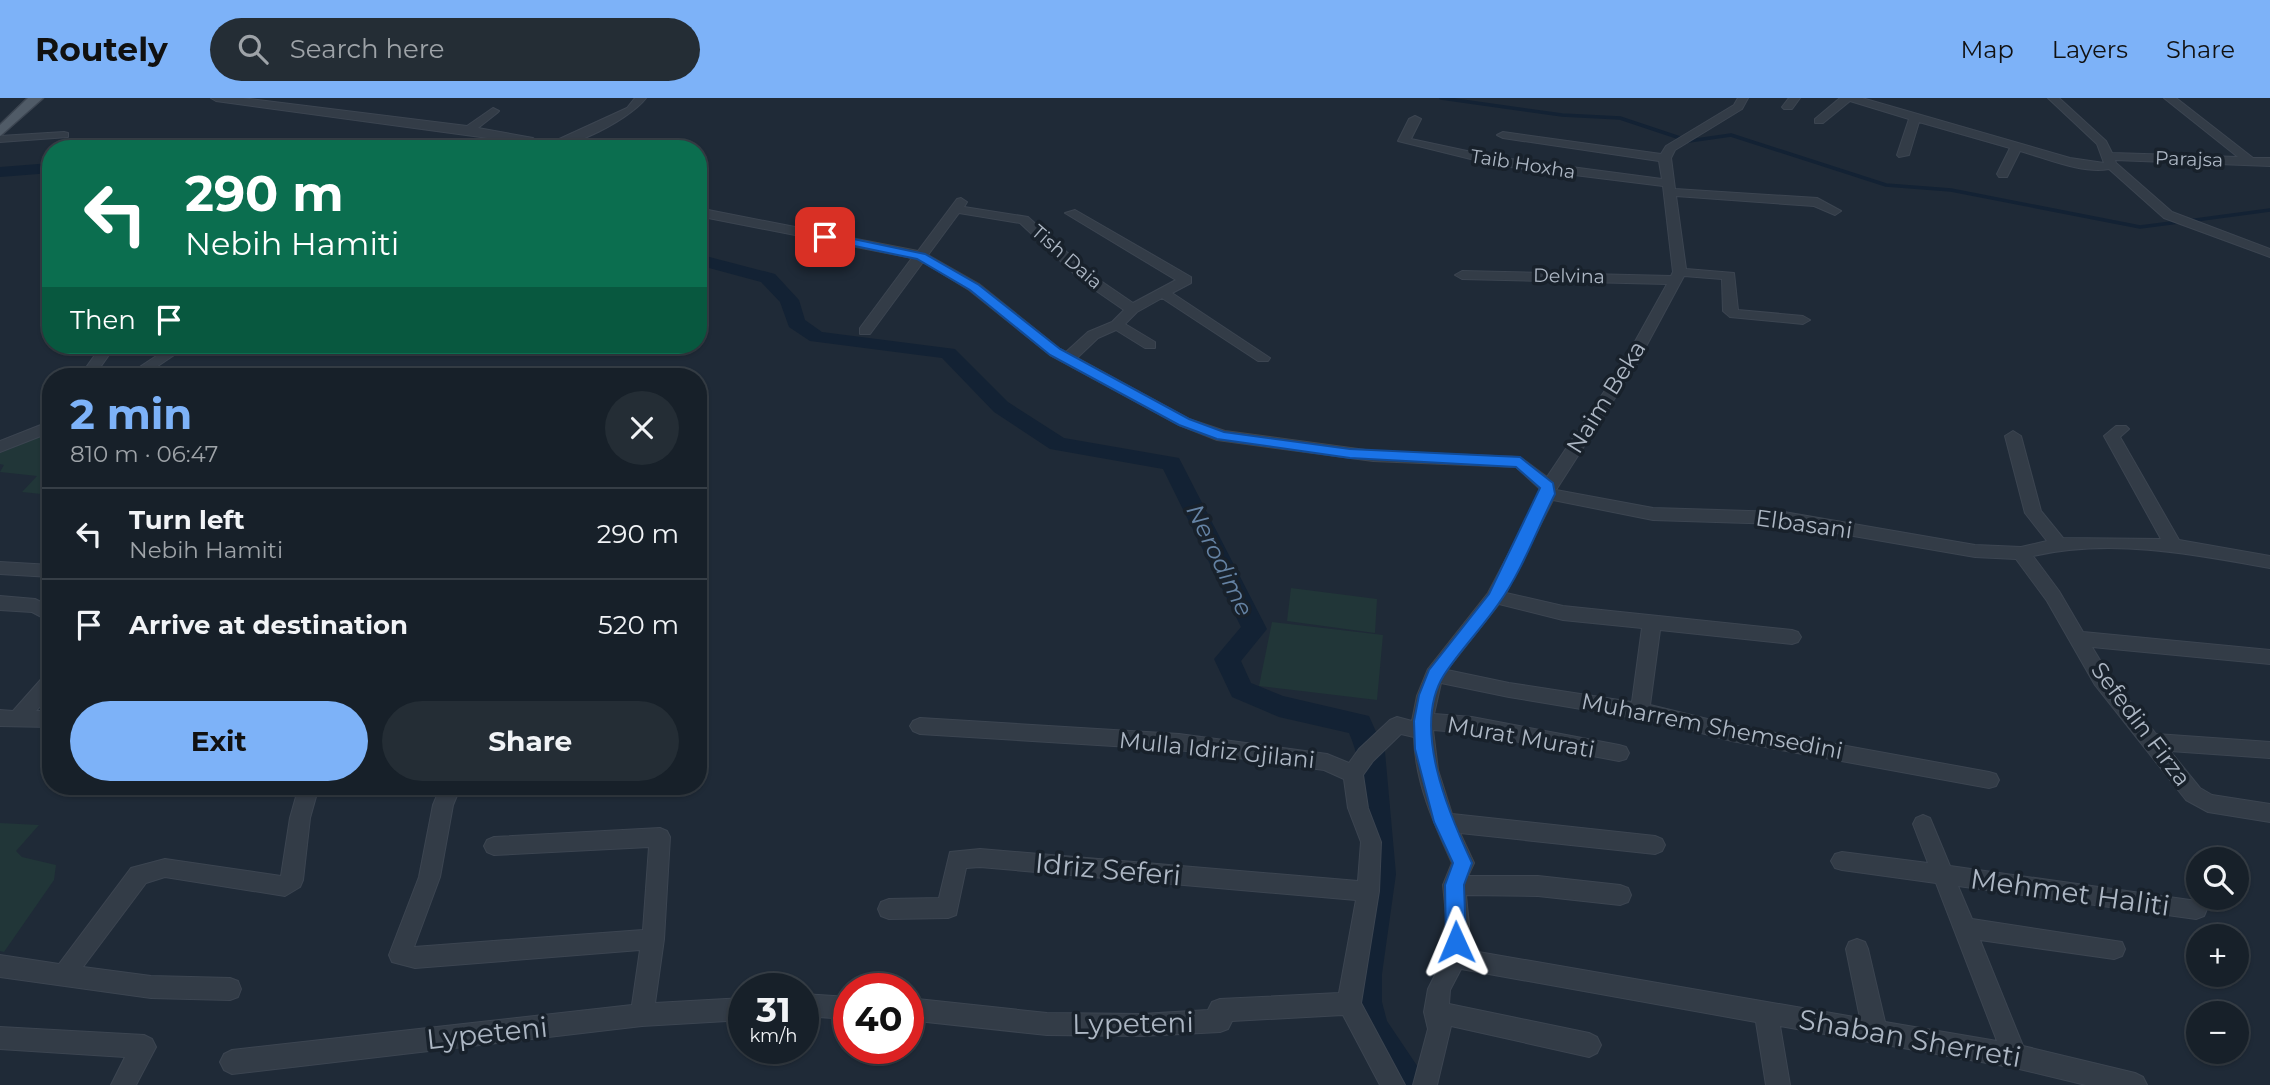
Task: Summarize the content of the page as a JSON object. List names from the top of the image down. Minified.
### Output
{"streets":{"street":["Parajsa","Taib Hoxha","Tish Daia","Delvina","Naim Beka","Elbasani","Sefedin Firza","Muharrem Shemsedini","Murat Murati","Mulla Idriz Gjilani","Idriz Seferi","Mehmet Haliti","Lypeteni","Shaban Sherreti"]},"crossings":[["Delvina","Naim Beka"],["Naim Beka","Elbasani"],["Naim Beka","Muharrem Shemsedini"],["Naim Beka","Murat Murati"],["Naim Beka","Shaban Sherreti"],["Elbasani","Sefedin Firza"],["Murat Murati","Mulla Idriz Gjilani"]],"water":["Nerodime"],"page":{"header":"Routely","search":"Search here","nav":["Map","Layers","Share"],"turn":["290 m","Nebih Hamiti"],"then":"Then","heading":["2 min","810 m · 06:47"],"list":[{"name":"Turn left","note":"Nebih Hamiti","value":"290 m"},{"name":"Arrive at destination","value":"520 m"}],"buttons":["Exit","Share"],"map_buttons":["+","−"],"speed":"31 km/h","limit":"40"}}
